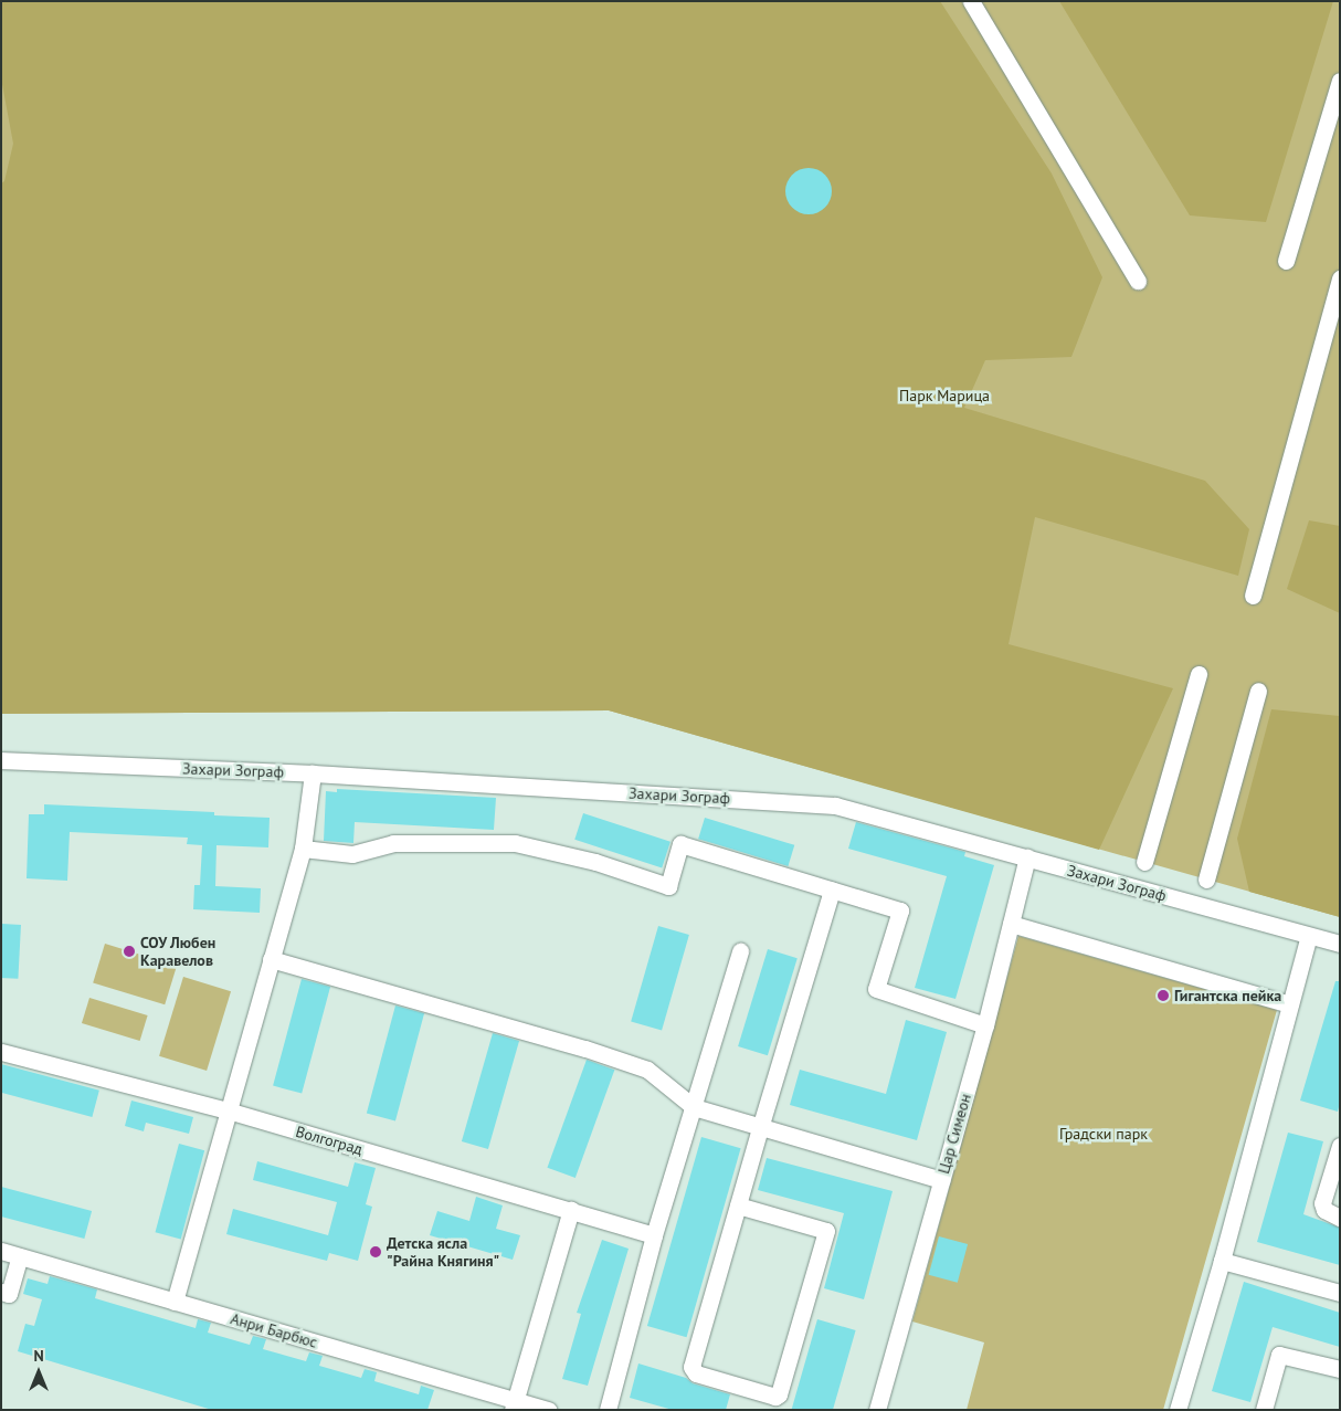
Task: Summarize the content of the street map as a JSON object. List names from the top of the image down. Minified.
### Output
{"streets":{"street":["Захари Зограф","Цар Симеон","Волгоград","Анри Барбюс"]},"crossings":[["Захари Зограф","Цар Симеон"]],"parks":["Парк Марица","Градски парк"],"places":["СОУ Любен Каравелов","Гигантска пейка","Детска ясла \"Райна Княгиня\""],"north":"top"}
